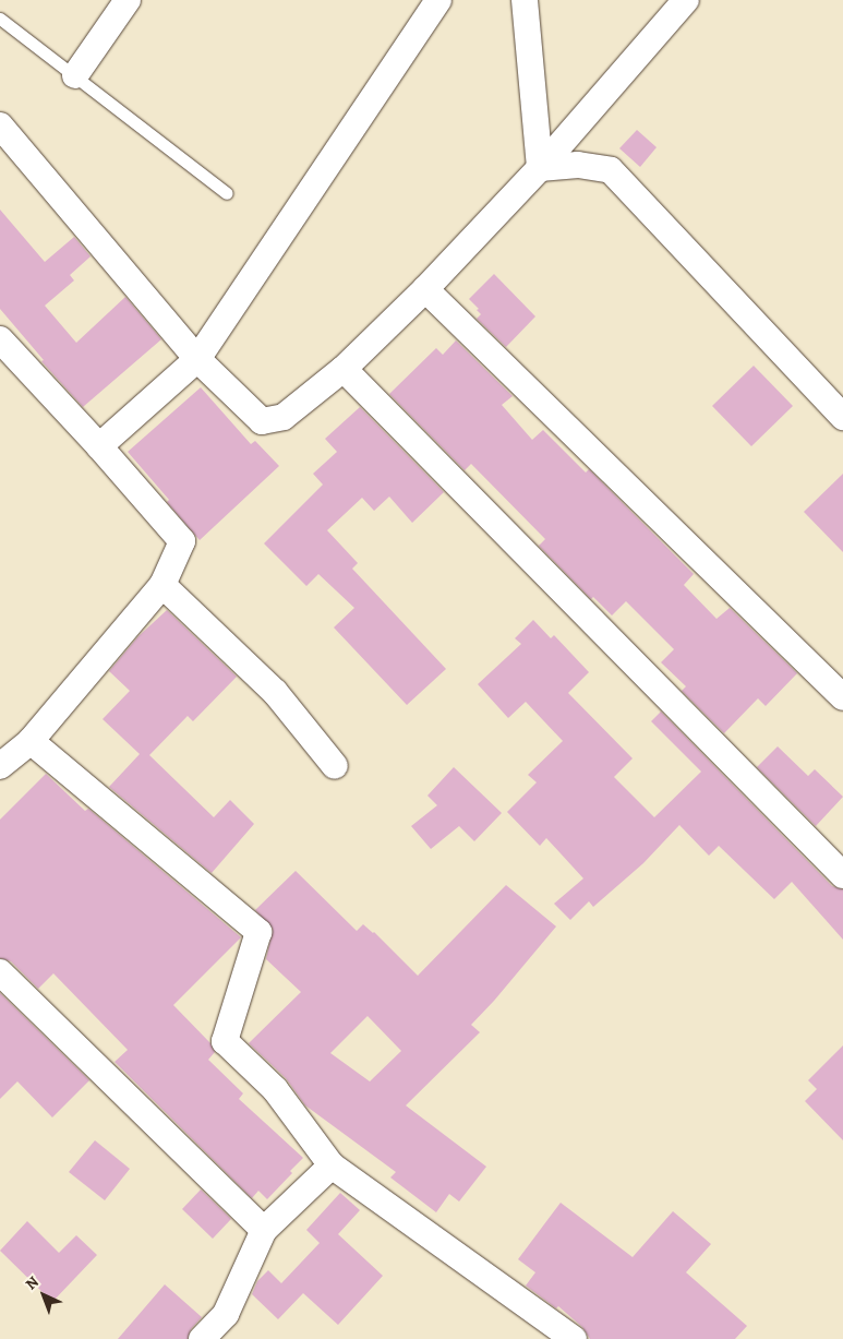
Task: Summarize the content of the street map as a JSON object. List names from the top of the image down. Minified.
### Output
{"north":"top left"}
